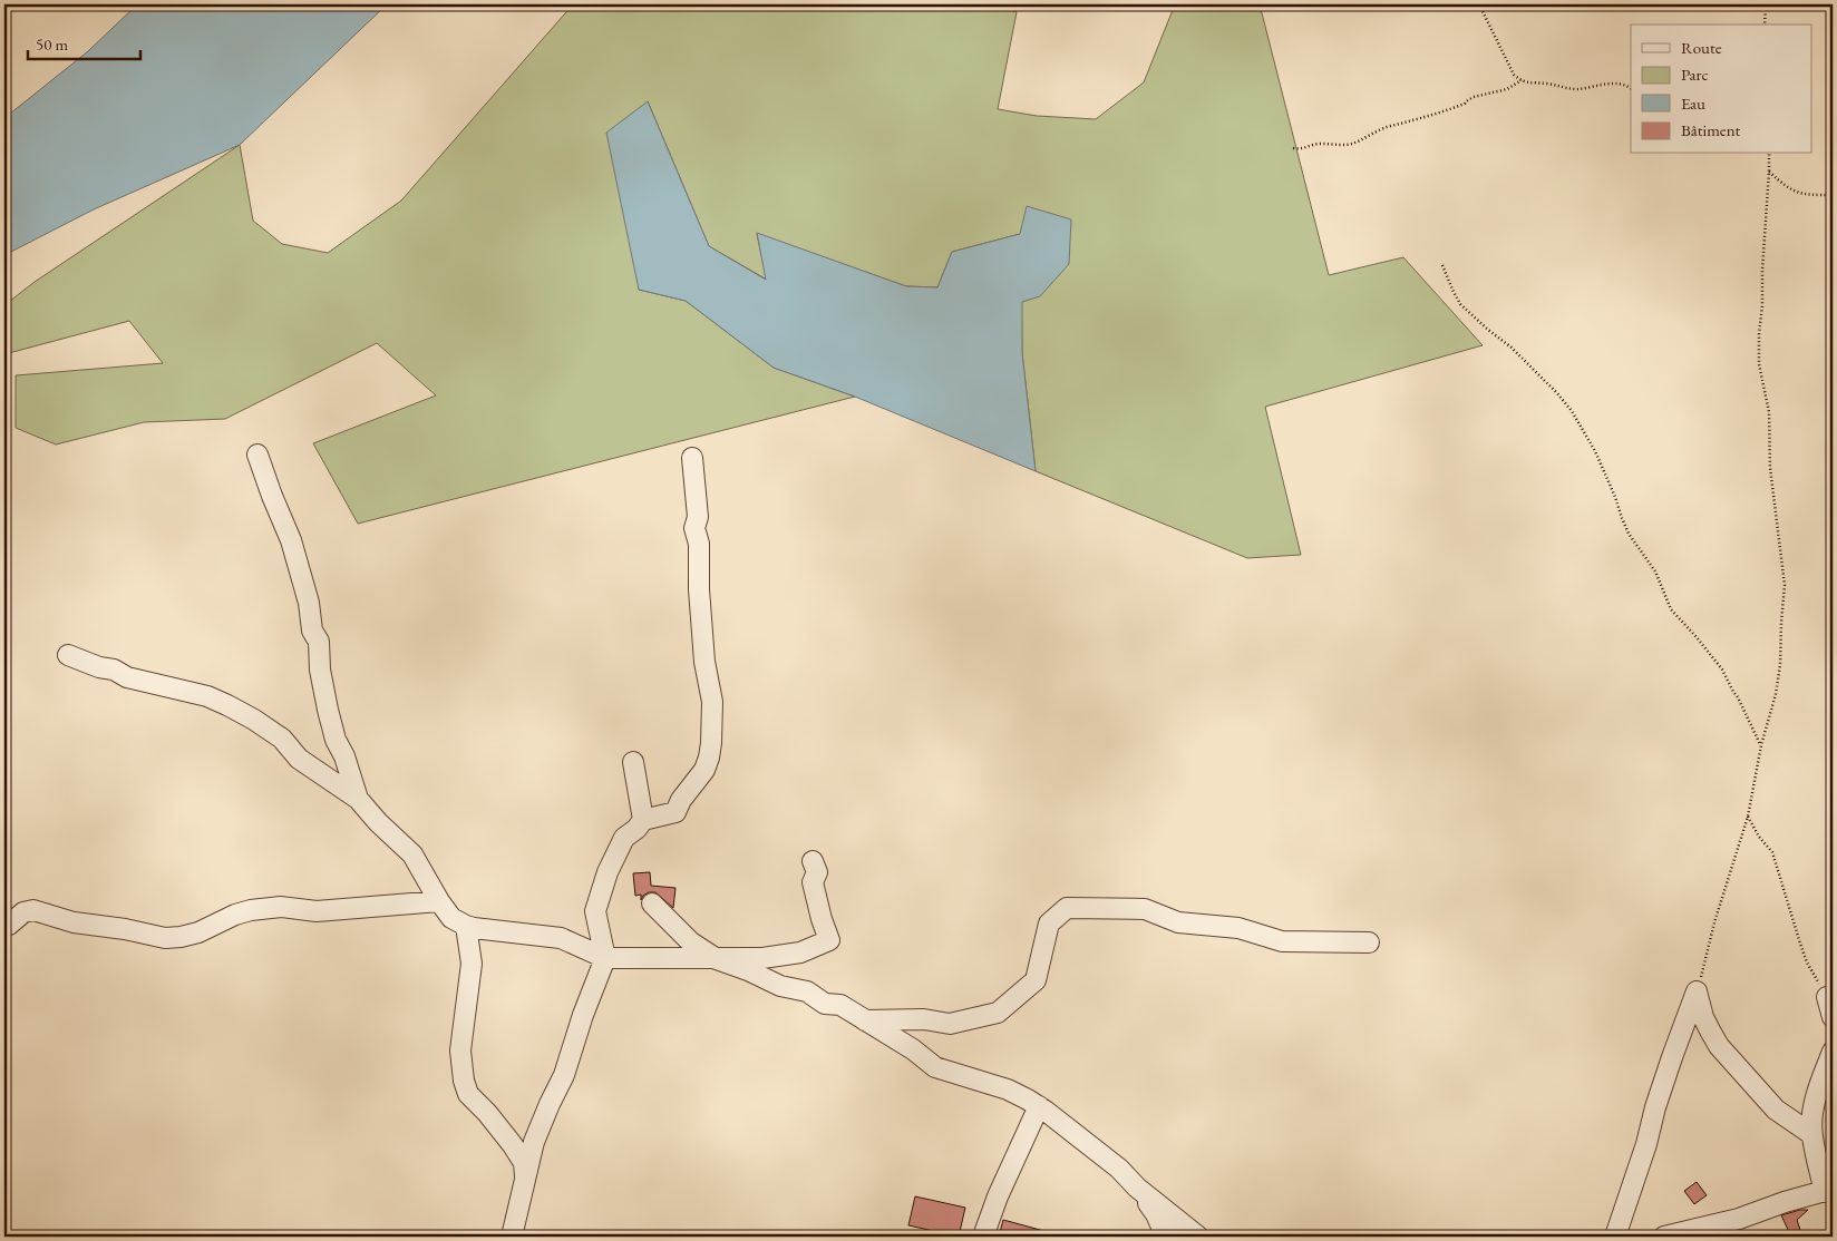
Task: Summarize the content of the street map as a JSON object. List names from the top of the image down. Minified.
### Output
{"legend":["Route","Parc","Eau","Bâtiment"],"scale_bar":"50 m"}
